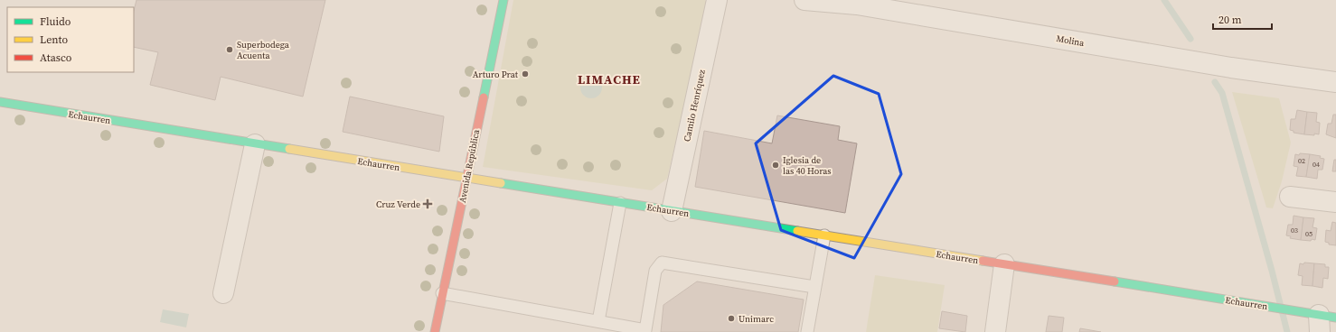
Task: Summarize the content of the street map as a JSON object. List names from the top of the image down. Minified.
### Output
{"streets":{"street":["Molina","Camilo Henríquez","Echaurren","Avenida República"]},"crossings":[["Camilo Henríquez","Echaurren"],["Echaurren","Avenida República"]],"districts":["LIMACHE"],"places":{"other":["Superbodega Acuenta","Arturo Prat","Iglesia de las 40 Horas","Unimarc"],"health":["Cruz Verde"]},"house_numbers":["02","04","03","05"],"legend":["Fluido","Lento","Atasco"],"scale_bar":"20 m"}
